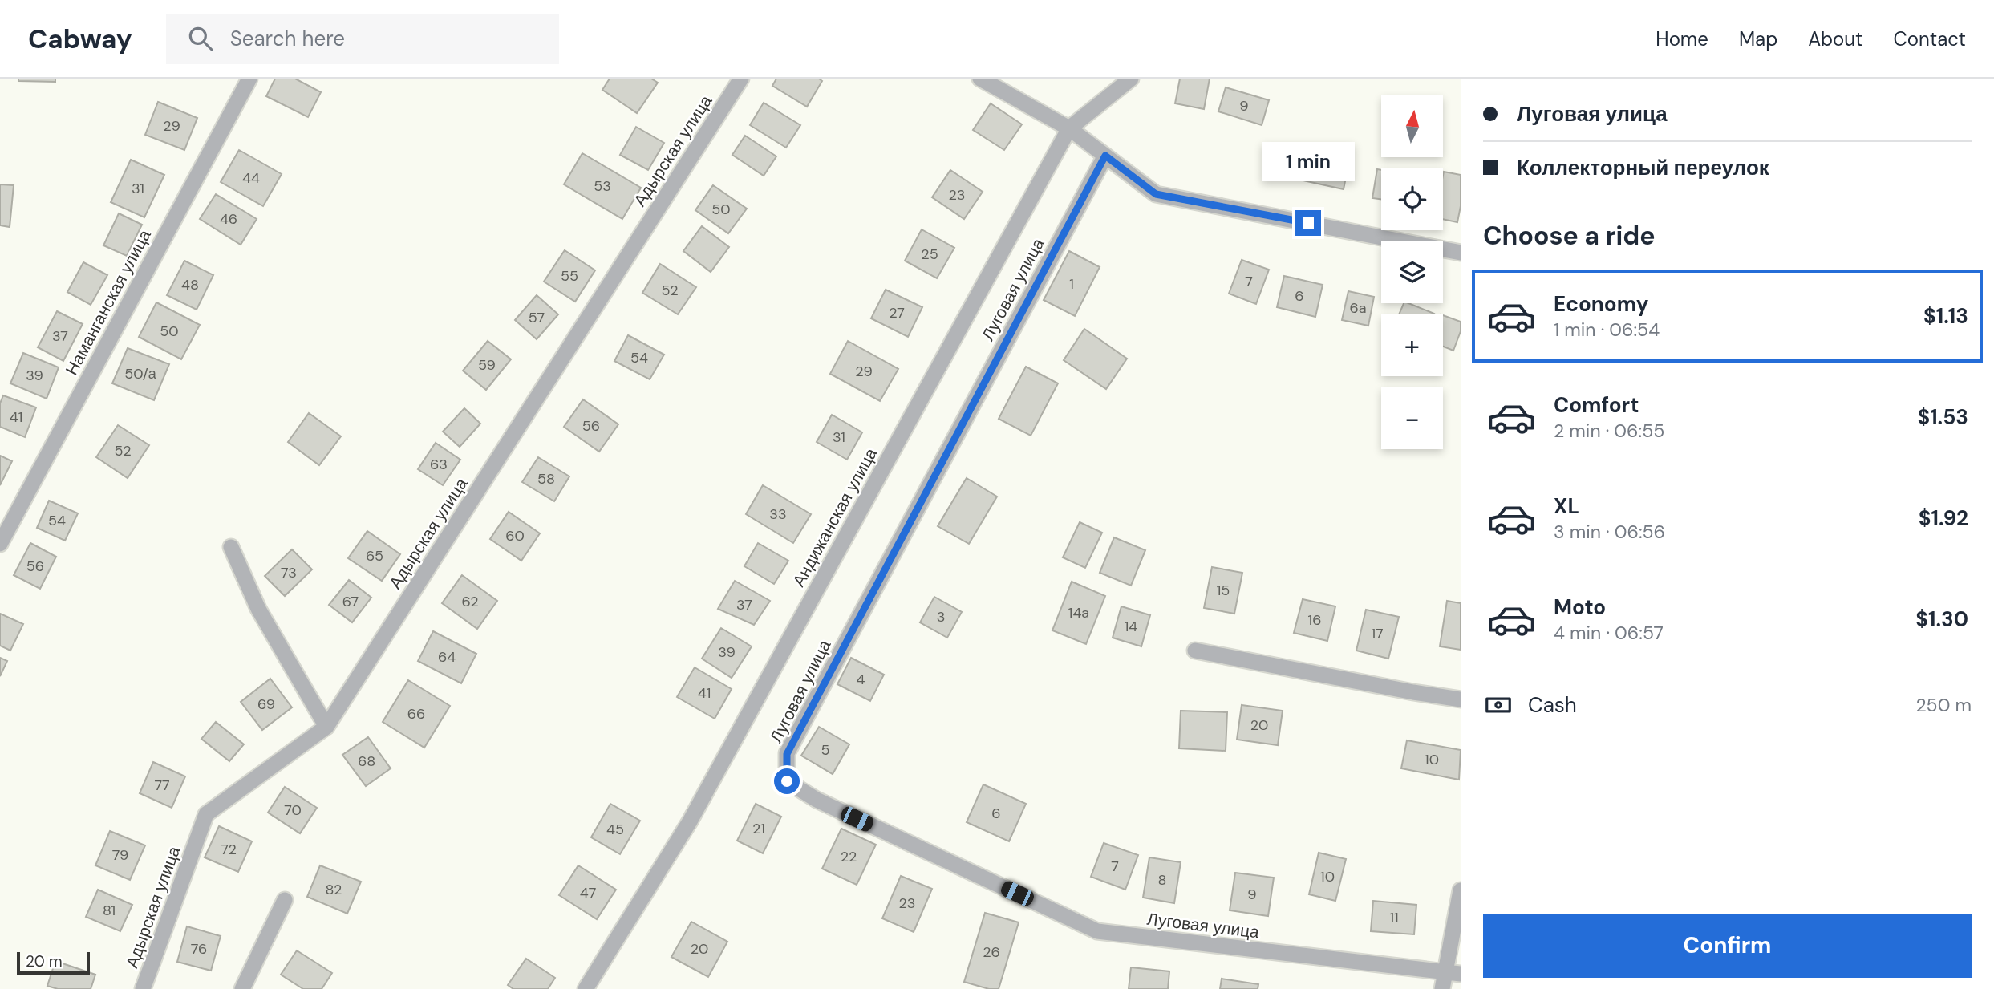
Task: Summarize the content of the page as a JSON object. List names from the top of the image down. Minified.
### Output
{"streets":{"street":["Адырская улица","Луговая улица","Наманганская улица","Андижанская улица"]},"house_numbers":["9","29","44","53","31","23","50","46","25","55","7","1","48","52","6","6a","27","57","50","37","54","59","29","50/а","39","41","56","31","52","63","58","33","54","60","65","56","73","15","67","62","37","14a","3","16","14","17","39","64","4","41","69","66","20","5","10","68","77","70","6","21","45","72","79","22","7","10","8","82","47","9","23","81","11","76","20","26"],"scale_bar":"20 m","north":"top","page":{"header":"Cabway","search":"Search here","nav":["Home","Map","About","Contact"],"banner":["Луговая улица","Коллекторный переулок"],"map_buttons":["+","−"],"bubble":"1 min","heading":"Choose a ride","list":[{"name":"Economy","note":"1 min · 06:54","value":"$1.13"},{"name":"Comfort","note":"2 min · 06:55","value":"$1.53"},{"name":"XL","note":"3 min · 06:56","value":"$1.92"},{"name":"Moto","note":"4 min · 06:57","value":"$1.30"}],"pay":["Cash","250 m"],"buttons":"Confirm","scale":"20 m"}}
